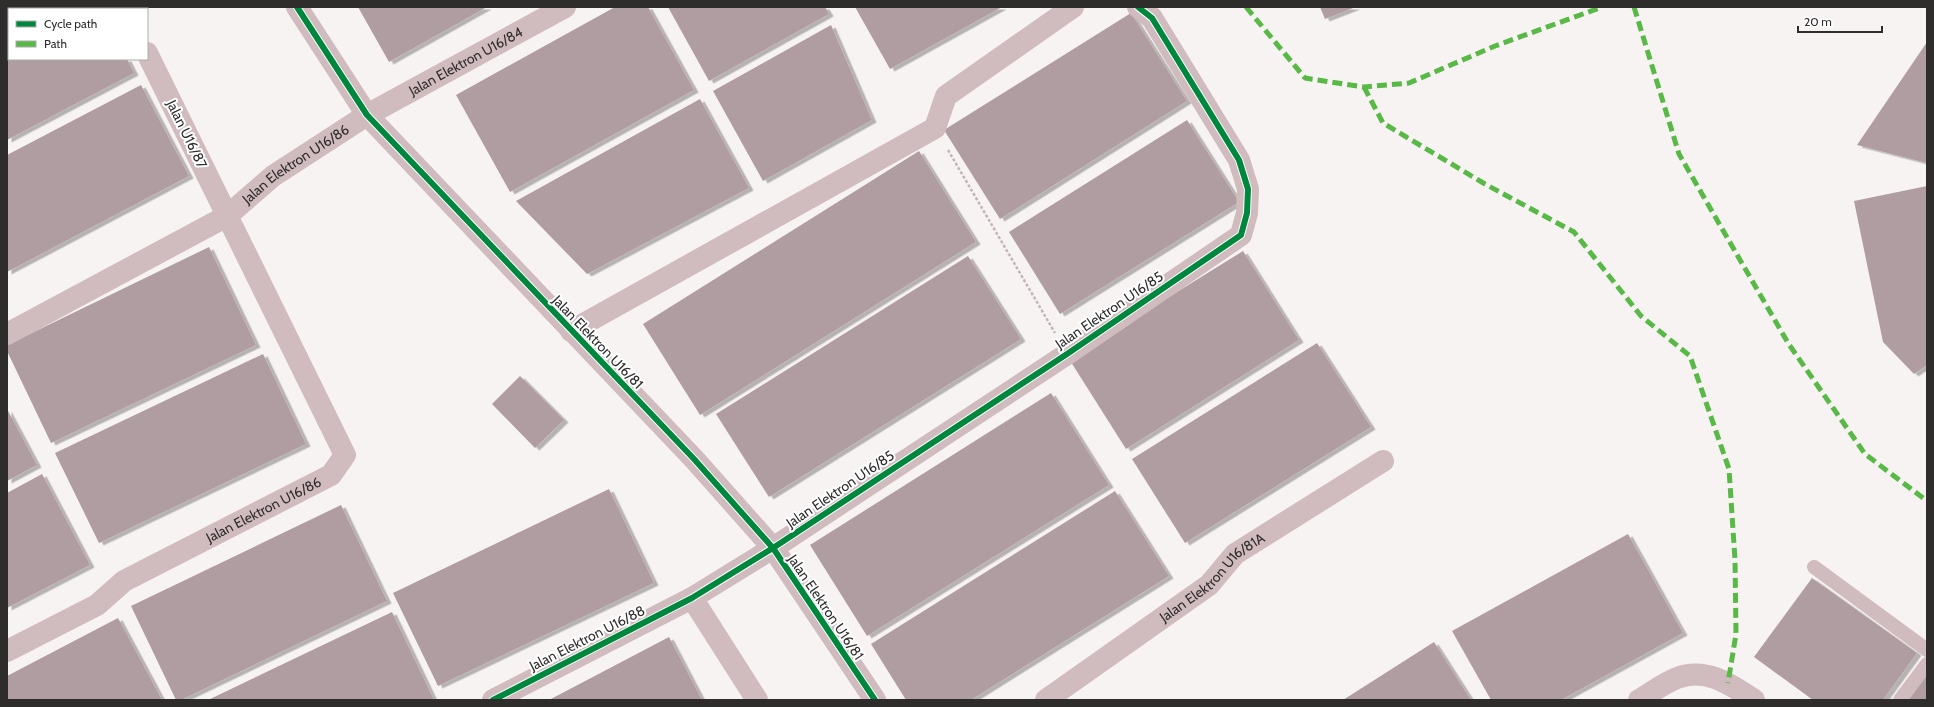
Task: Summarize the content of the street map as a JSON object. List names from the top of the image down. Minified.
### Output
{"streets":{"street":["Jalan Elektron U16/84","Jalan U16/87","Jalan Elektron U16/86","Jalan Elektron U16/85","Jalan Elektron U16/81","Jalan Elektron U16/81A","Jalan Elektron U16/88"]},"crossings":[["Jalan Elektron U16/84","Jalan Elektron U16/86"],["Jalan Elektron U16/84","Jalan Elektron U16/81"],["Jalan U16/87","Jalan Elektron U16/86"],["Jalan Elektron U16/86","Jalan Elektron U16/81"],["Jalan Elektron U16/85","Jalan Elektron U16/81"],["Jalan Elektron U16/85","Jalan Elektron U16/88"]],"legend":["Cycle path","Path"],"scale_bar":"20 m"}
